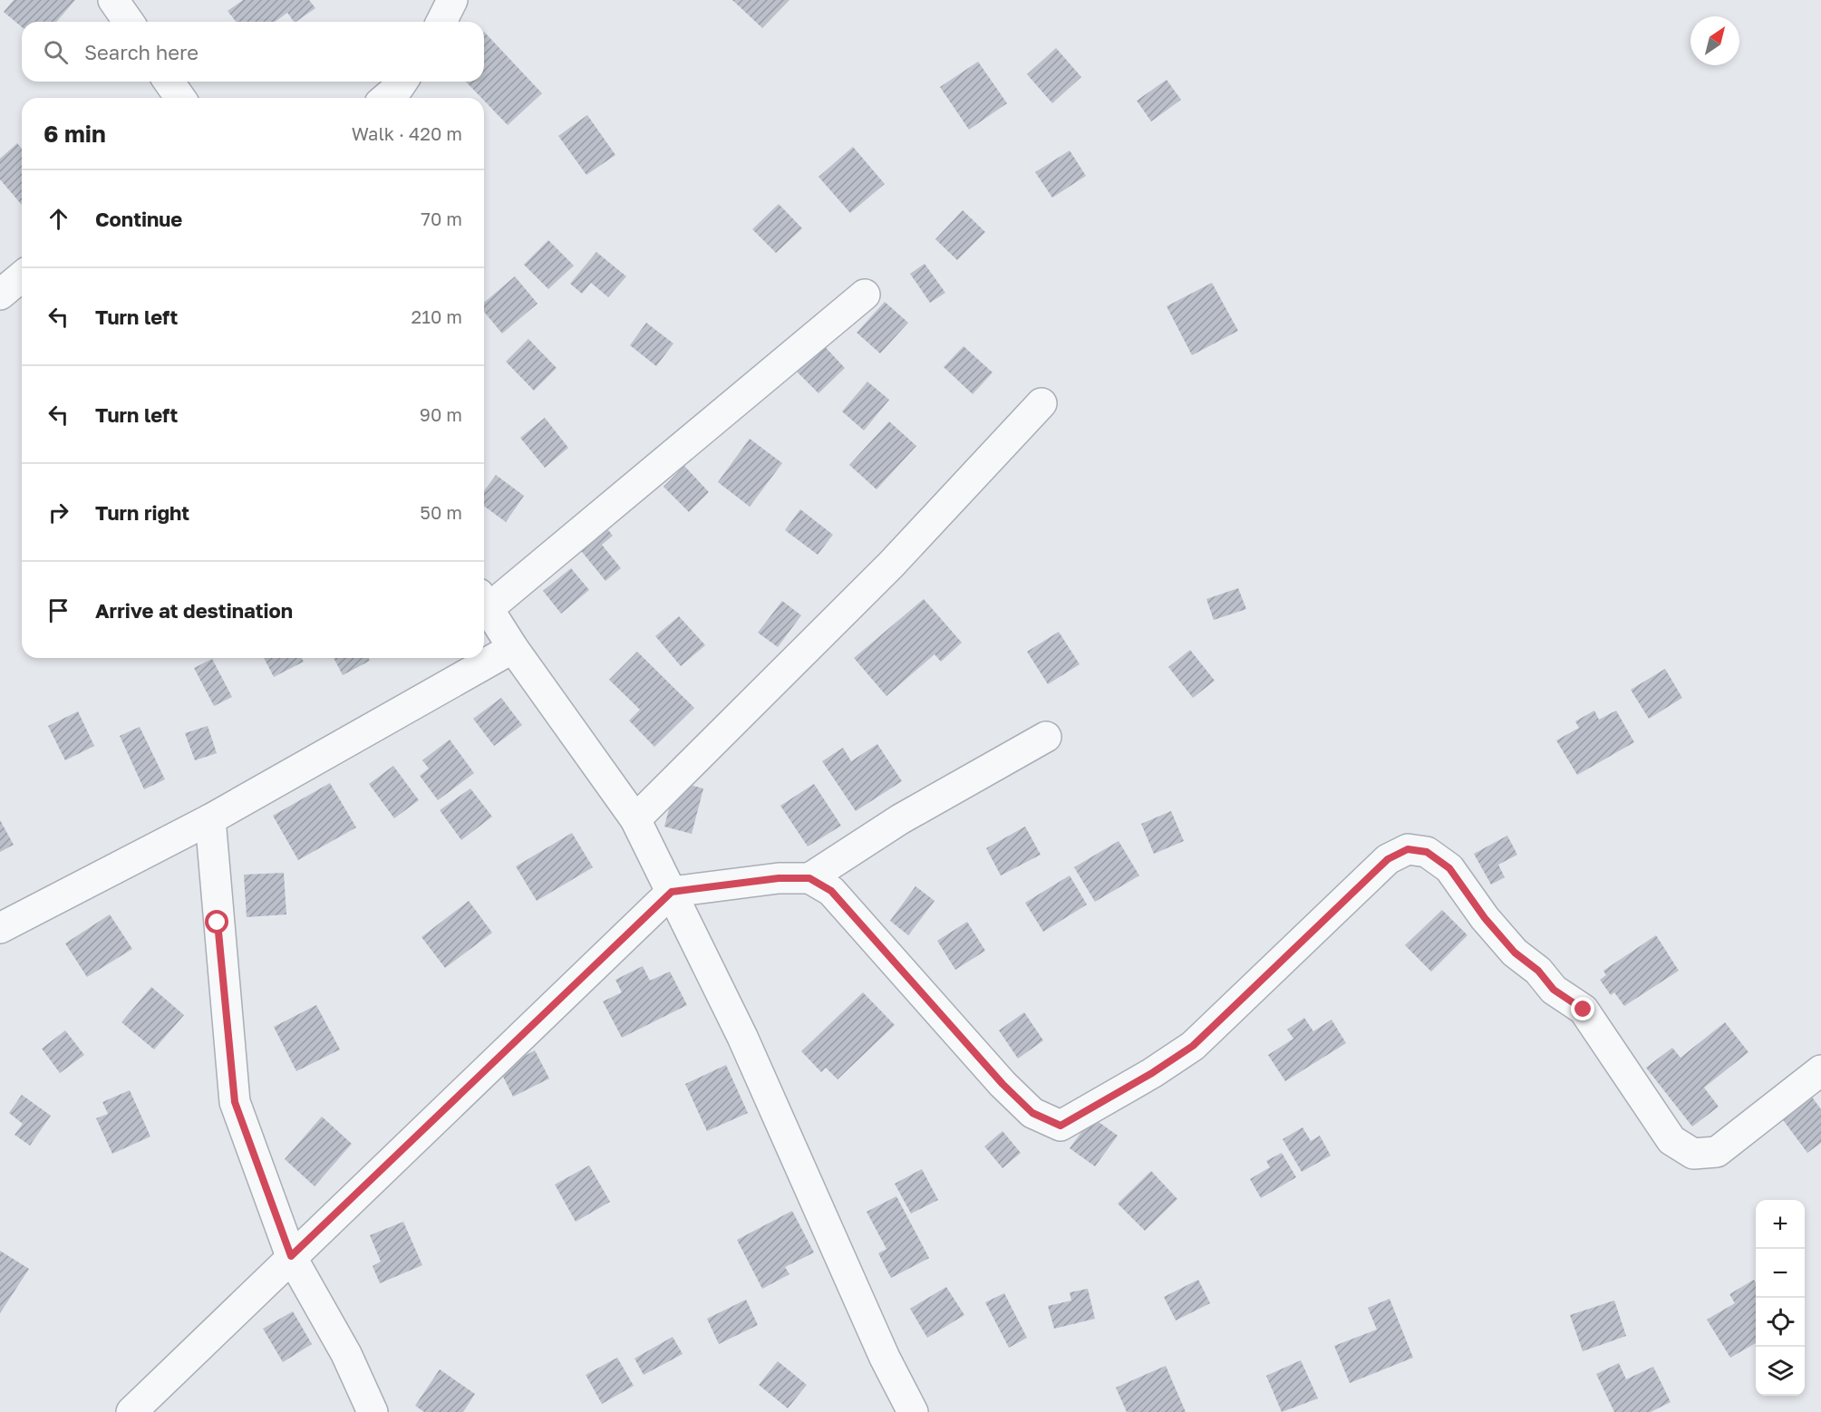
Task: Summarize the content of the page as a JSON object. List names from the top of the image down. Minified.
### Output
{"north":"top right","page":{"search":"Search here","heading":["6 min","Walk · 420 m"],"list":[["Continue","70 m"],["Turn left","210 m"],["Turn left","90 m"],["Turn right","50 m"],"Arrive at destination"],"map_buttons":["+","−"]}}
